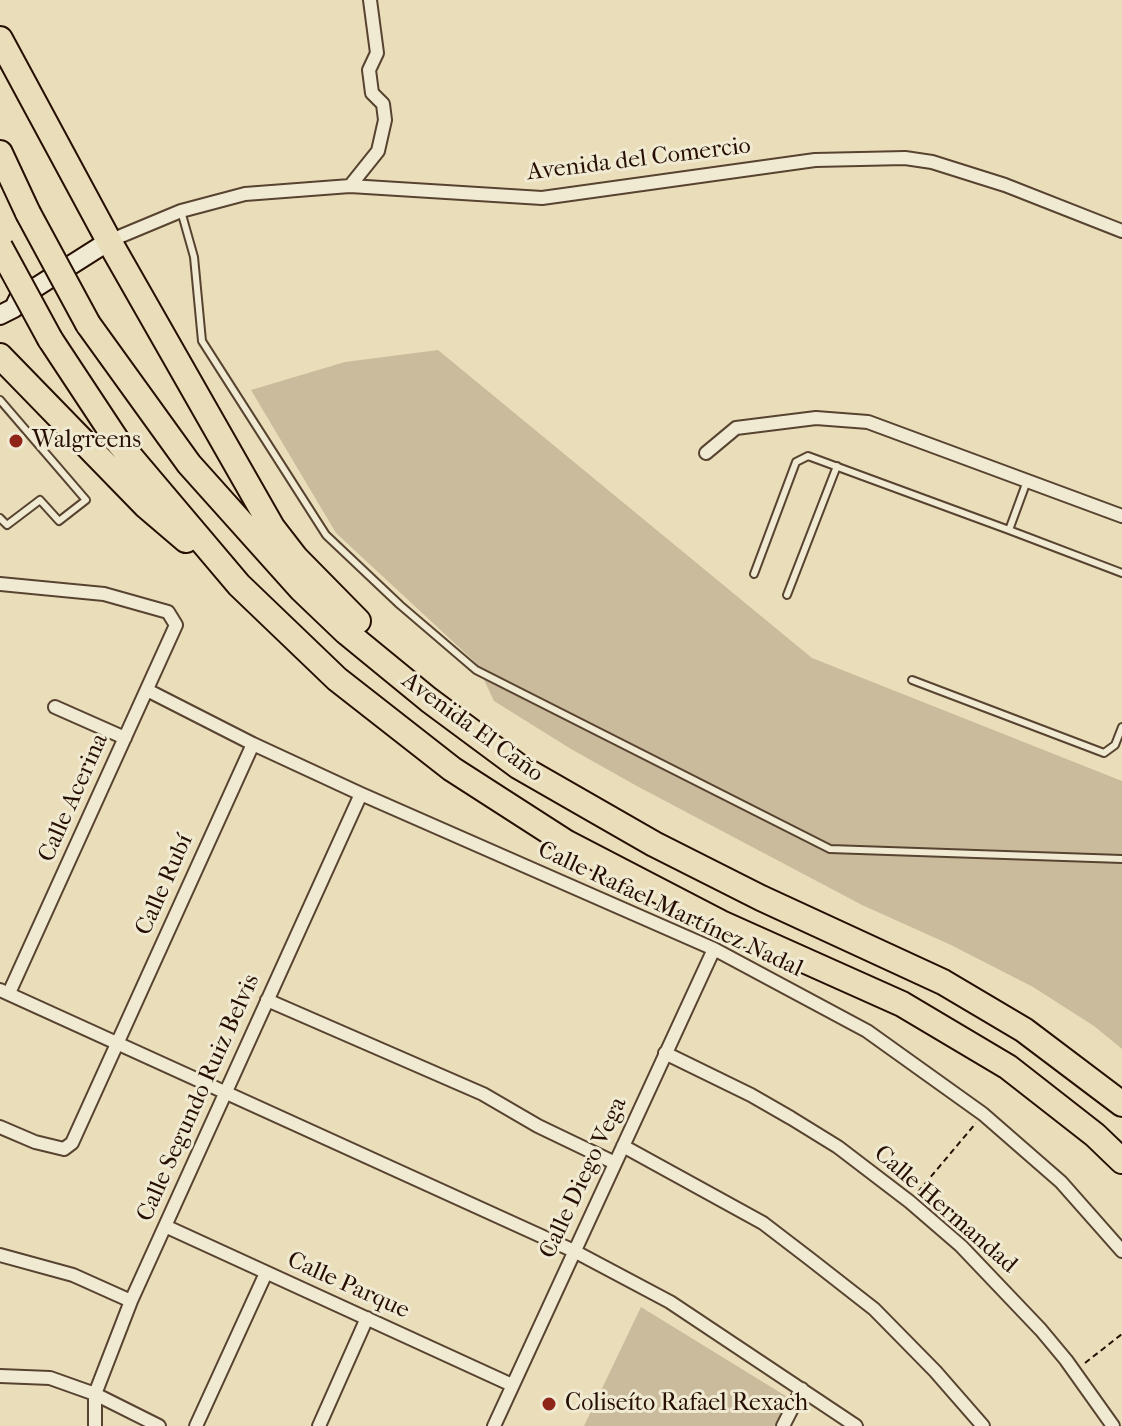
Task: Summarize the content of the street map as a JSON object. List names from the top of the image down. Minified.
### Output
{"streets":{"highway":["Avenida El Caño"],"street":["Avenida del Comercio","Calle Acerina","Calle Rubí","Calle Rafael Martínez Nadal","Calle Segundo Ruiz Belvis","Calle Diego Vega","Calle Hermandad","Calle Parque"]},"crossings":[["Calle Acerina","Calle Rafael Martínez Nadal"],["Calle Rubí","Calle Rafael Martínez Nadal"],["Calle Rafael Martínez Nadal","Calle Segundo Ruiz Belvis"],["Calle Rafael Martínez Nadal","Calle Diego Vega"],["Calle Segundo Ruiz Belvis","Calle Parque"],["Calle Diego Vega","Calle Hermandad"],["Calle Diego Vega","Calle Parque"]],"places":["Walgreens","Coliseíto Rafael Rexach"]}
